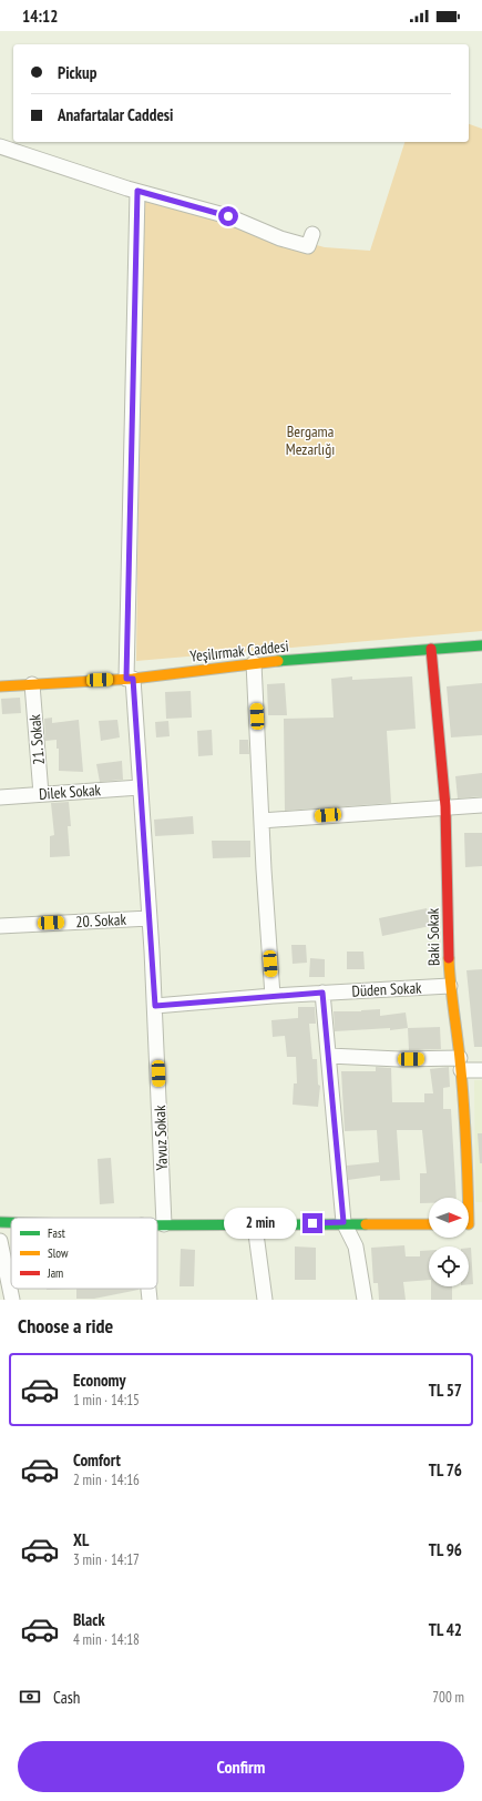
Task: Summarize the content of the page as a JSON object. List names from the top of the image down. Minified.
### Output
{"streets":{"street":["Yeşilırmak Caddesi","21. Sokak","Dilek Sokak","20. Sokak","Baki Sokak","Düden Sokak","Yavuz Sokak"]},"crossings":[["Yeşilırmak Caddesi","21. Sokak"],["Yeşilırmak Caddesi","Baki Sokak"],["Yeşilırmak Caddesi","Yavuz Sokak"],["21. Sokak","Dilek Sokak"],["Dilek Sokak","Yavuz Sokak"],["20. Sokak","Yavuz Sokak"],["Baki Sokak","Düden Sokak"]],"parks":["Bergama Mezarlığı"],"legend":["Fast","Slow","Jam"],"north":"right","page":{"status":"14:12","banner":["Pickup","Anafartalar Caddesi"],"bubble":"2 min","heading":"Choose a ride","list":[{"name":"Economy","note":"1 min · 14:15","value":"TL 57"},{"name":"Comfort","note":"2 min · 14:16","value":"TL 76"},{"name":"XL","note":"3 min · 14:17","value":"TL 96"},{"name":"Black","note":"4 min · 14:18","value":"TL 42"}],"pay":["Cash","700 m"],"buttons":"Confirm"}}
